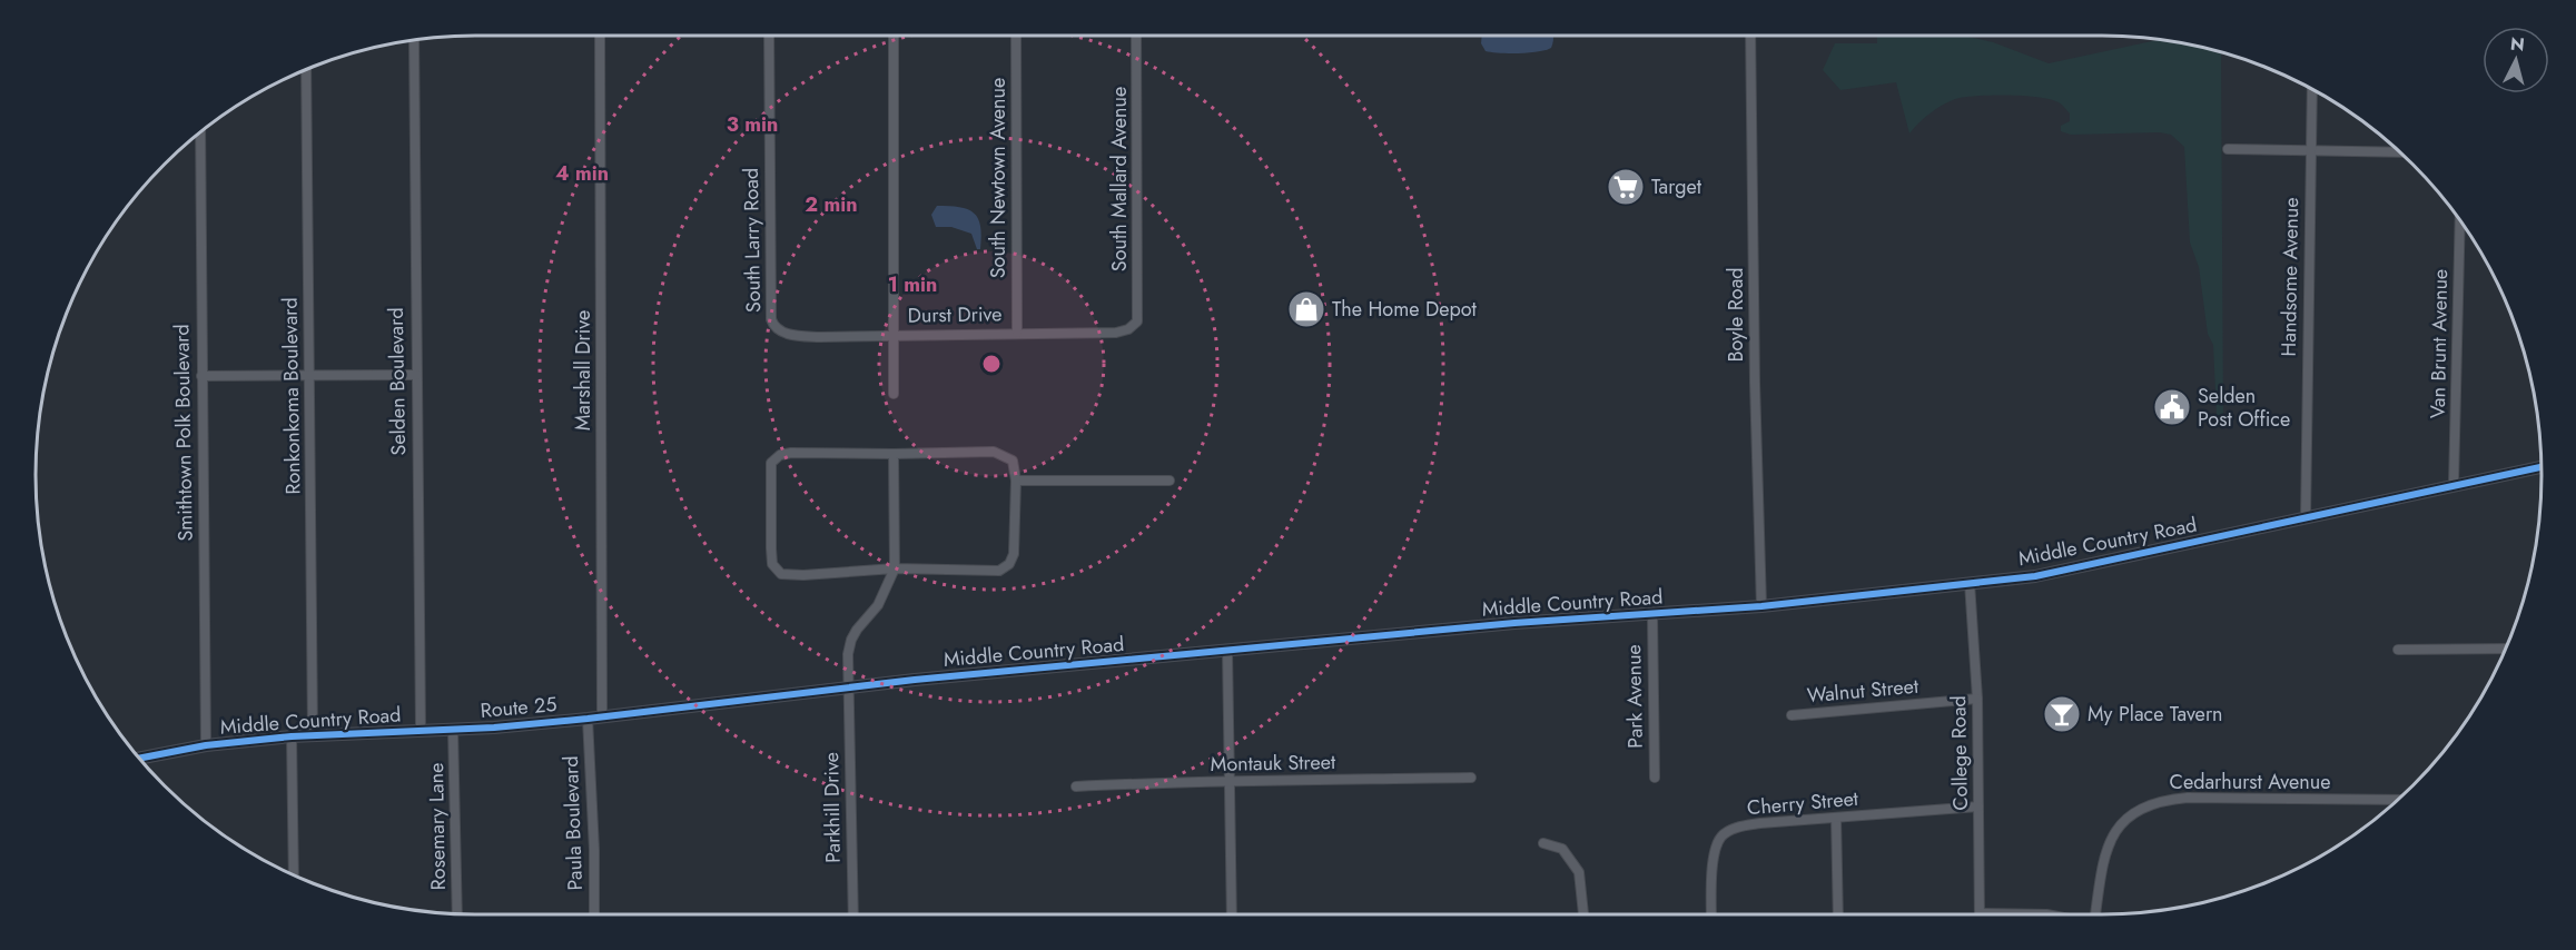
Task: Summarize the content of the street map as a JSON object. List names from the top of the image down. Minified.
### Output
{"streets":{"main road":["Middle Country Road","Route 25"],"street":["South Newtown Avenue","South Mallard Avenue","South Larry Road","Handsome Avenue","Durst Drive","Boyle Road","Van Brunt Avenue","Marshall Drive","Selden Boulevard","Ronkonkoma Boulevard","Smithtown Polk Boulevard","Walnut Street","Park Avenue","College Road","Montauk Street","Cedarhurst Avenue","Cherry Street","Parkhill Drive","Paula Boulevard","Rosemary Lane"]},"crossings":[["South Newtown Avenue","Durst Drive"],["South Mallard Avenue","Durst Drive"],["South Larry Road","Durst Drive"],["Handsome Avenue","Middle Country Road"],["Boyle Road","Middle Country Road"],["Van Brunt Avenue","Middle Country Road"],["Marshall Drive","Middle Country Road"],["Selden Boulevard","Middle Country Road"],["Ronkonkoma Boulevard","Middle Country Road"],["Smithtown Polk Boulevard","Middle Country Road"],["Middle Country Road","Park Avenue"],["Middle Country Road","Route 25"],["Middle Country Road","College Road"],["Middle Country Road","Parkhill Drive"],["Middle Country Road","Paula Boulevard"],["Middle Country Road","Rosemary Lane"],["Walnut Street","College Road"],["Route 25","Paula Boulevard"],["Route 25","Rosemary Lane"],["College Road","Cherry Street"]],"places":{"supermarket":["Target"],"shop":["The Home Depot"],"public building":["Selden Post Office"],"bar":["My Place Tavern"]},"north":"top","rings":["3 min","4 min","2 min","1 min"]}
